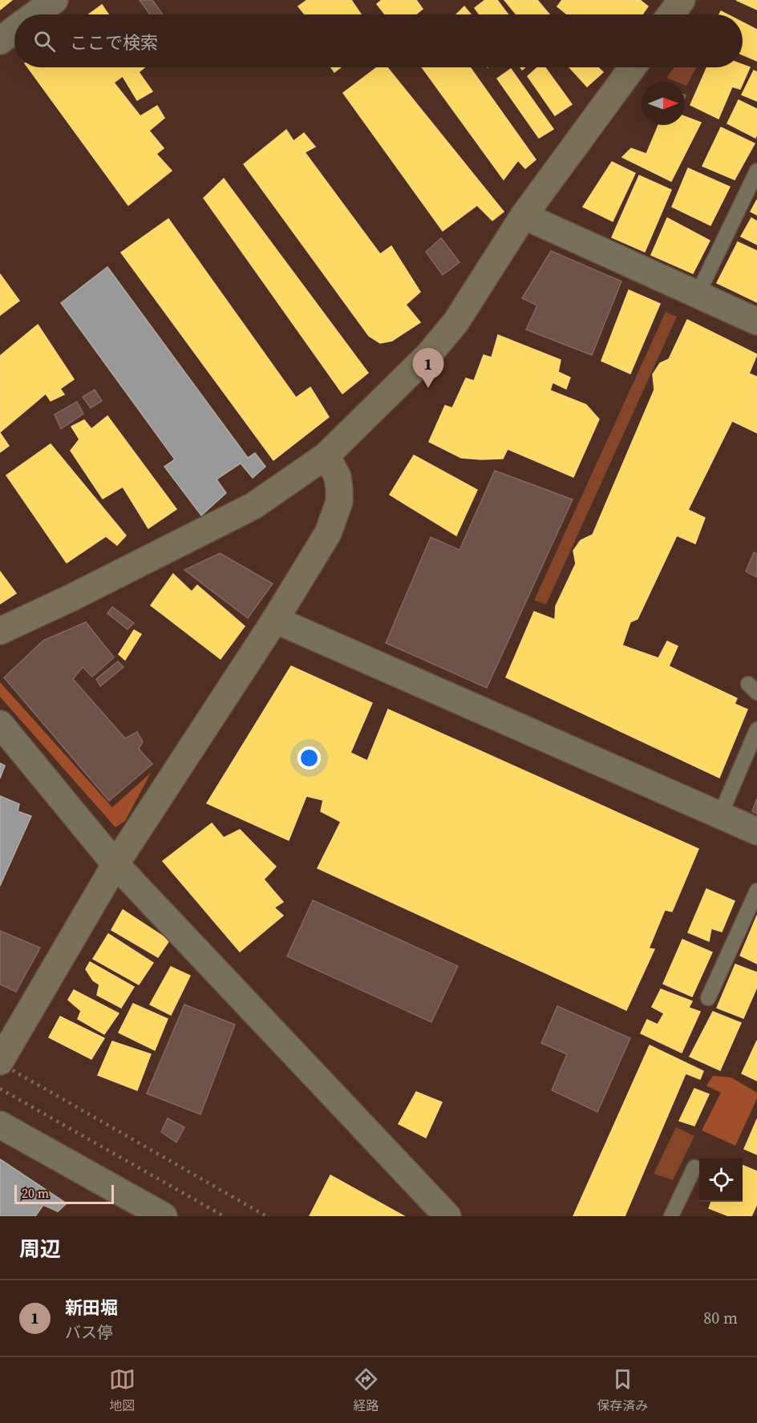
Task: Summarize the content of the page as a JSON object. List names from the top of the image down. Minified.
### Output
{"scale_bar":"20 m","north":"right","page":{"search":"ここで検索","pins":"1","scale":"20 m","heading":"周辺","list":[{"mark":"1","name":"新田堀","note":"バス停","value":"80 m"}],"nav":["地図","経路","保存済み"]}}
